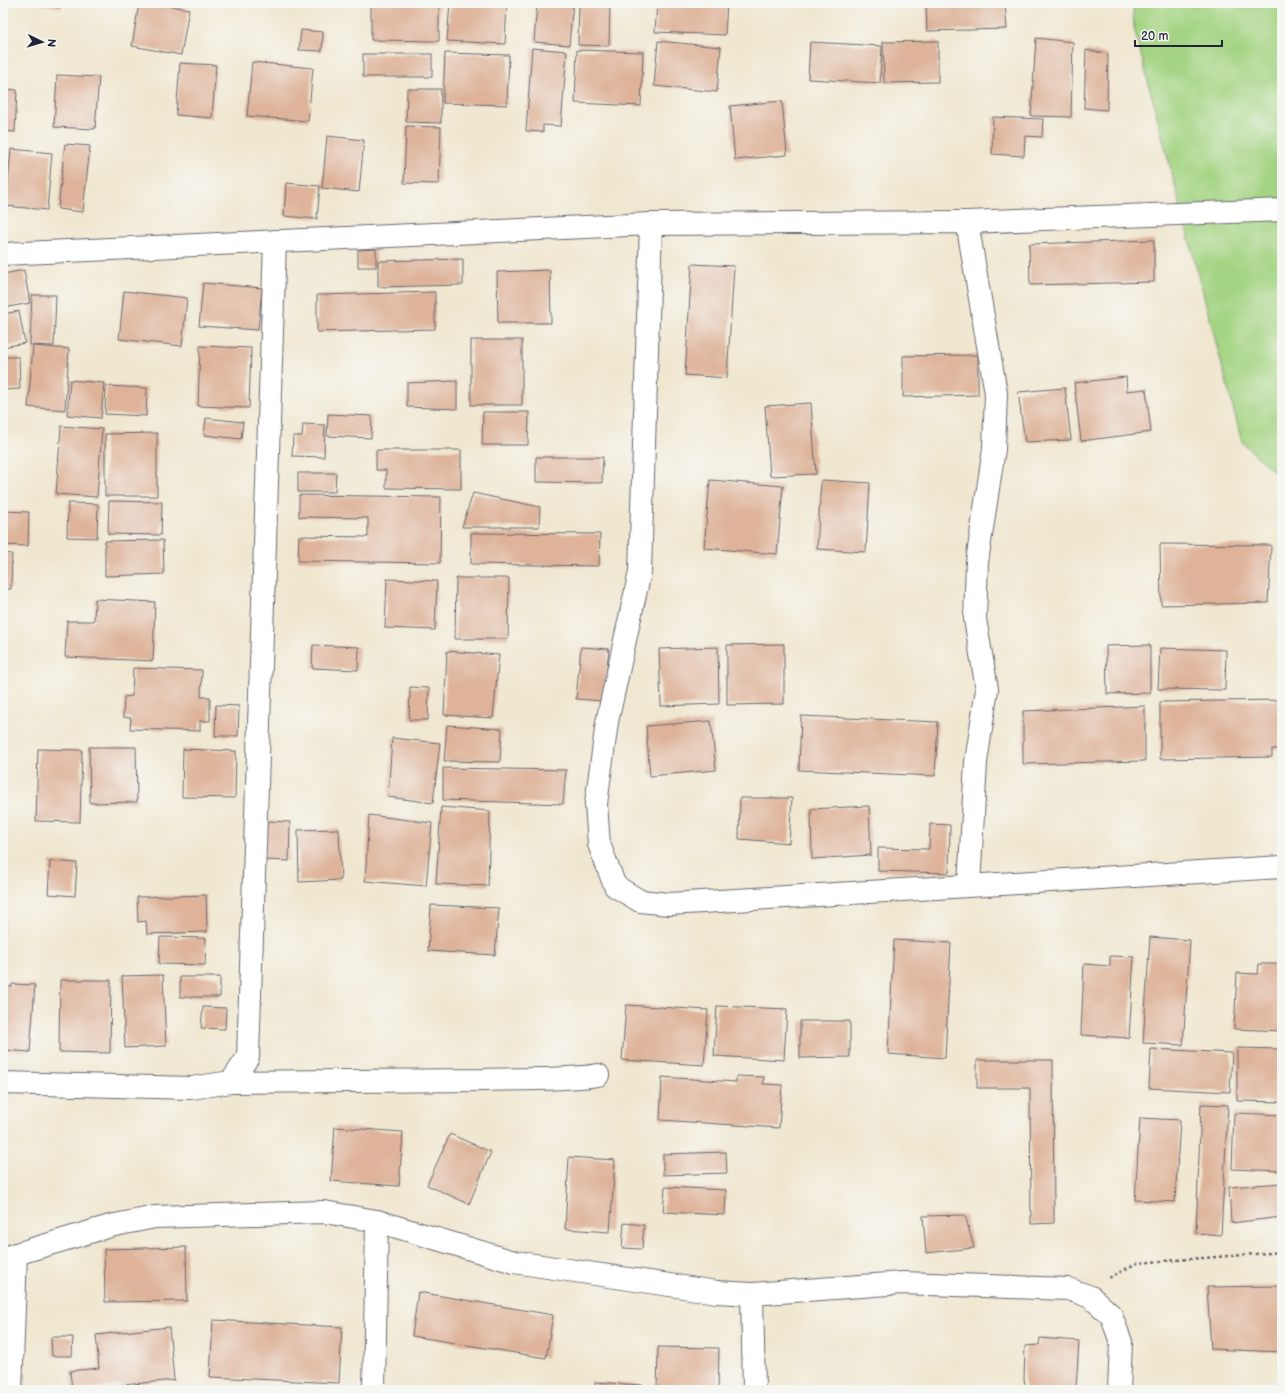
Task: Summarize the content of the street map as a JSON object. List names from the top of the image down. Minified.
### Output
{"scale_bar":"20 m","north":"right"}
